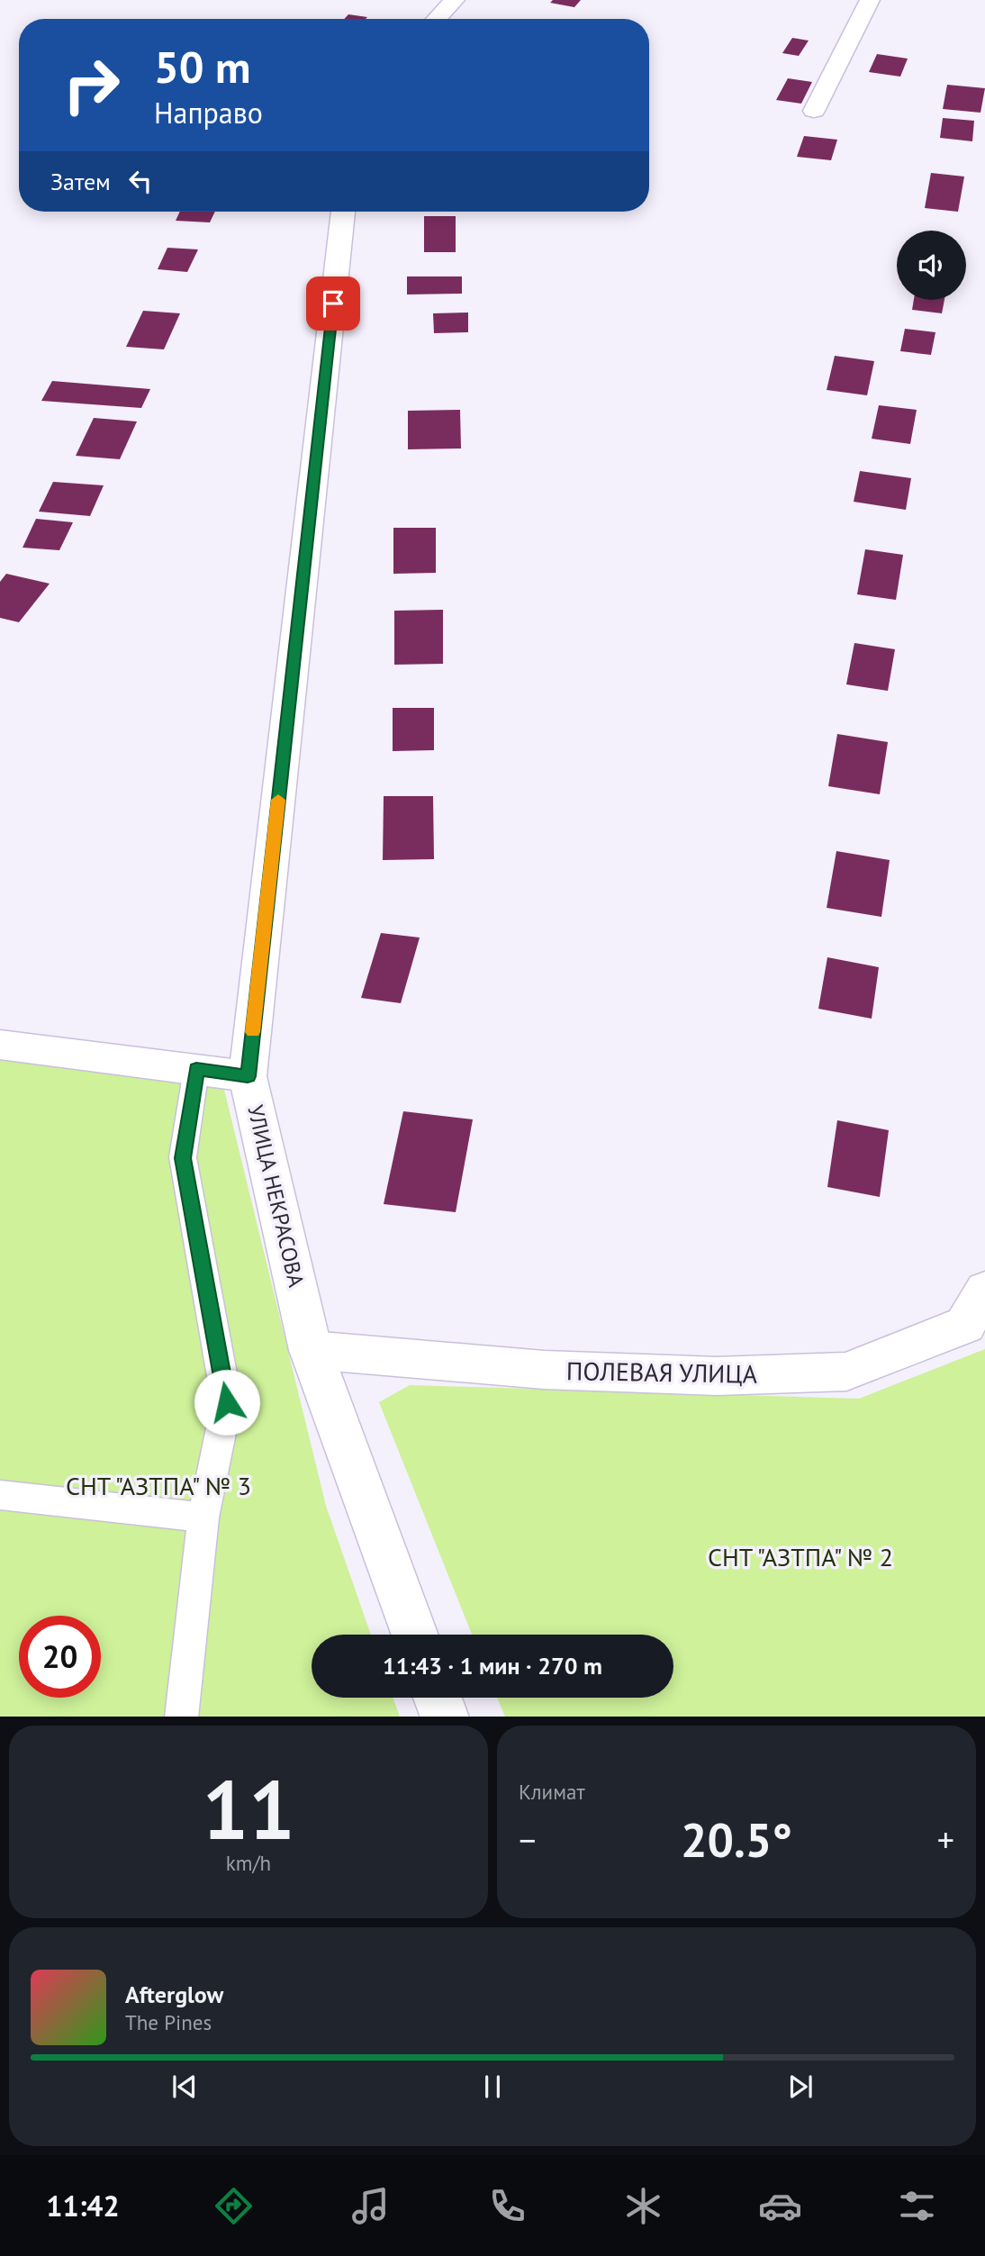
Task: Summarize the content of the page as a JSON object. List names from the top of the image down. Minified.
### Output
{"streets":{"main road":["УЛИЦА НЕКРАСОВА","ПОЛЕВАЯ УЛИЦА"]},"crossings":[["УЛИЦА НЕКРАСОВА","ПОЛЕВАЯ УЛИЦА"]],"parks":["СНТ \"АЗТПА\" № 3","СНТ \"АЗТПА\" № 2"],"page":{"turn":["50 m","Направо"],"then":"Затем","limit":"20","trip":"11:43 · 1 мин · 270 m","tile":[["11","km/h"],"Климат"],"heat":["−","20.5°","+"],"song":["Afterglow","The Pines"],"tabs":"11:42"}}
